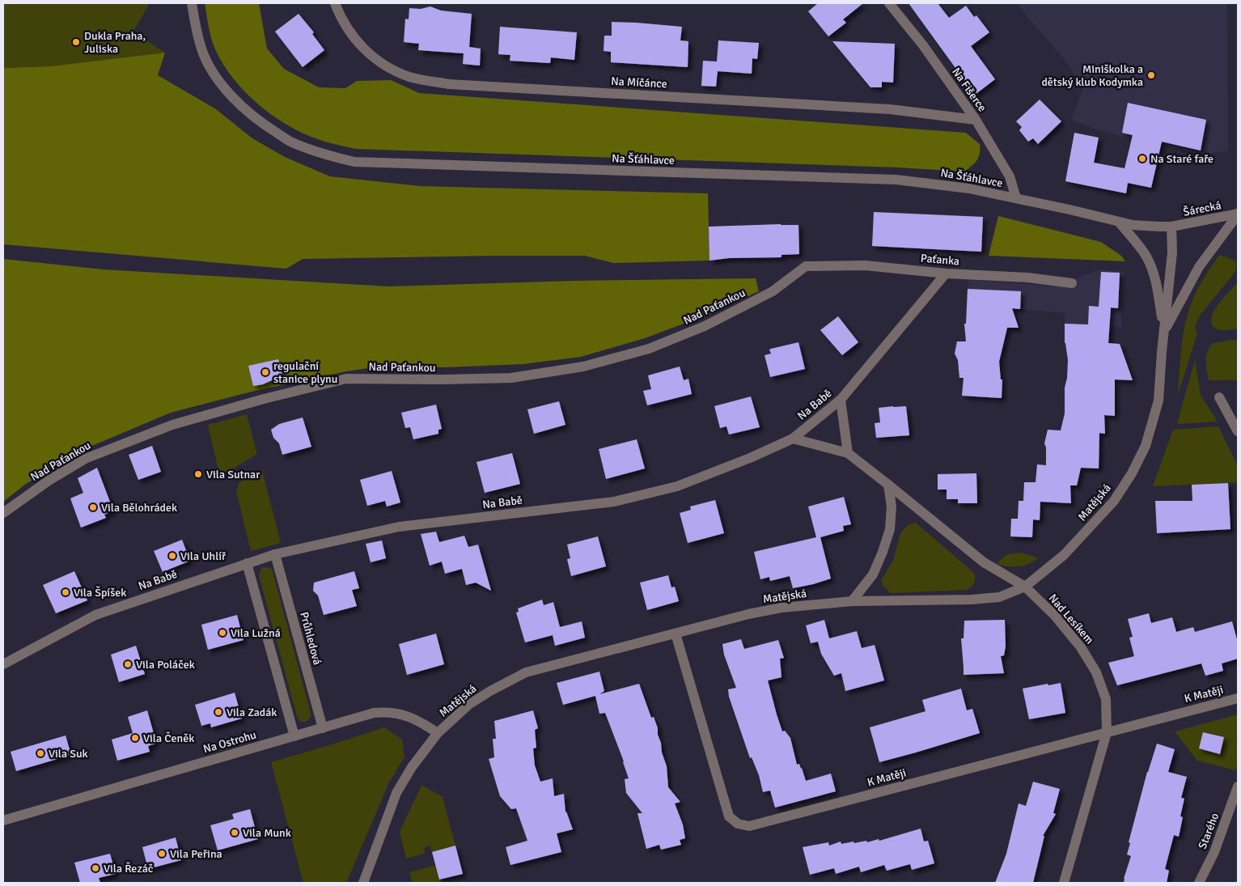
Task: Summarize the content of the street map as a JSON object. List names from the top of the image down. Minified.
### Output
{"streets":{"street":["Na Míčánce","Na Fišerce","Na Šťáhlavce","Šárecká","Paťanka","Nad Paťankou","Na Babě","Matějská","Nad Lesíkem","Průhledová","K Matěji","Na Ostrohu","Starého"]},"crossings":[["Na Míčánce","Na Fišerce"],["Na Fišerce","Na Šťáhlavce"],["Na Šťáhlavce","Šárecká"],["Na Šťáhlavce","Matějská"],["Šárecká","Matějská"],["Paťanka","Nad Paťankou"],["Paťanka","Na Babě"],["Na Babě","Průhledová"],["Matějská","Nad Lesíkem"],["Matějská","K Matěji"],["Matějská","Na Ostrohu"],["Nad Lesíkem","K Matěji"],["Průhledová","Na Ostrohu"]],"places":["Dukla Praha, Juliska","Miniškolka a dětský klub Kodymka","Na Staré faře","regulační stanice plynu","Vila Sutnar","Vila Bělohrádek","Vila Uhlíř","Vila Špíšek","Vila Lužná","Vila Poláček","Vila Zadák","Vila Čeněk","Vila Suk","Vila Munk","Vila Peřina","Vila Řezáč"]}
